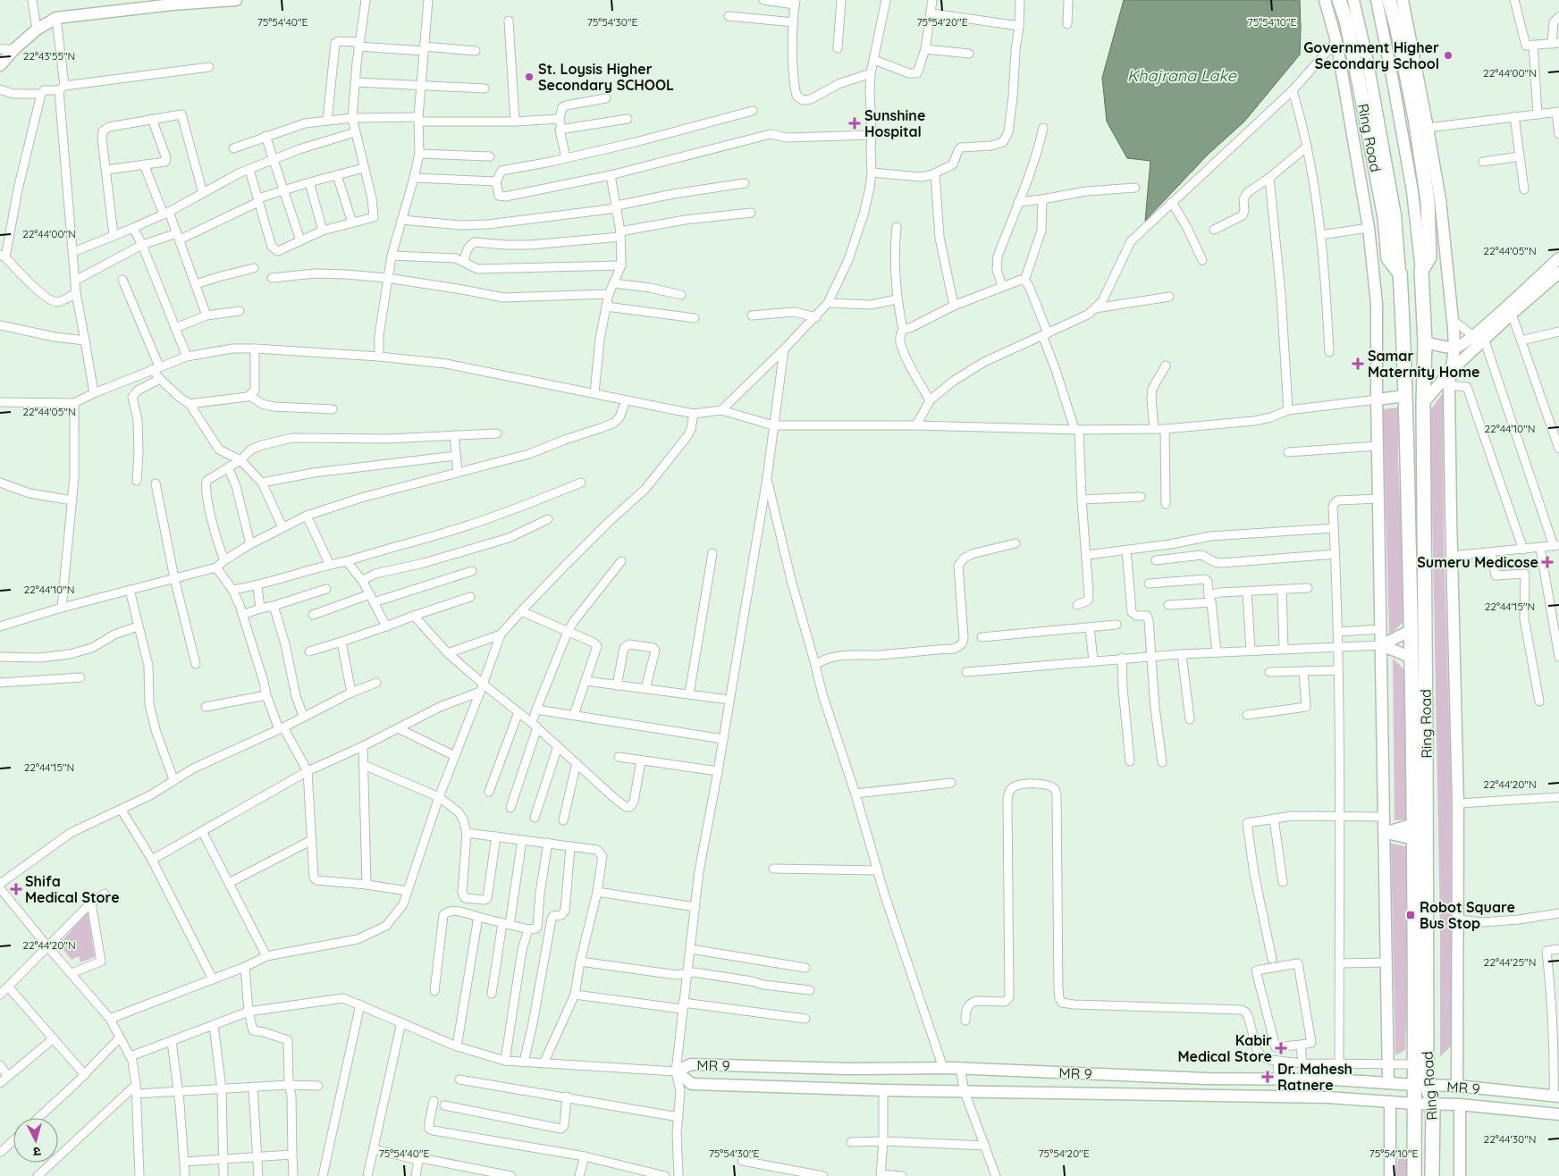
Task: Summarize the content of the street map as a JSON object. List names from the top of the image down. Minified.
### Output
{"streets":{"main road":["Ring Road"],"street":["MR 9"]},"crossings":[["Ring Road","MR 9"]],"water":["Khajrana Lake"],"places":{"other":["Government Higher Secondary School","St. Loysis Higher Secondary SCHOOL"],"health":["Sunshine Hospital","Samar Maternity Home","Sumeru Medicose","Shifa Medical Store","Kabir Medical Store","Dr. Mahesh Ratnere"],"transit":["Robot Square Bus Stop"]},"north":"bottom","coordinates":["75°54'40\"E","75°54'30\"E","75°54'20\"E","75°54'10\"E","22°43'55\"N","22°44'00\"N","22°44'05\"N","22°44'10\"N","22°44'15\"N","22°44'20\"N","22°44'25\"N","22°44'30\"N"]}
